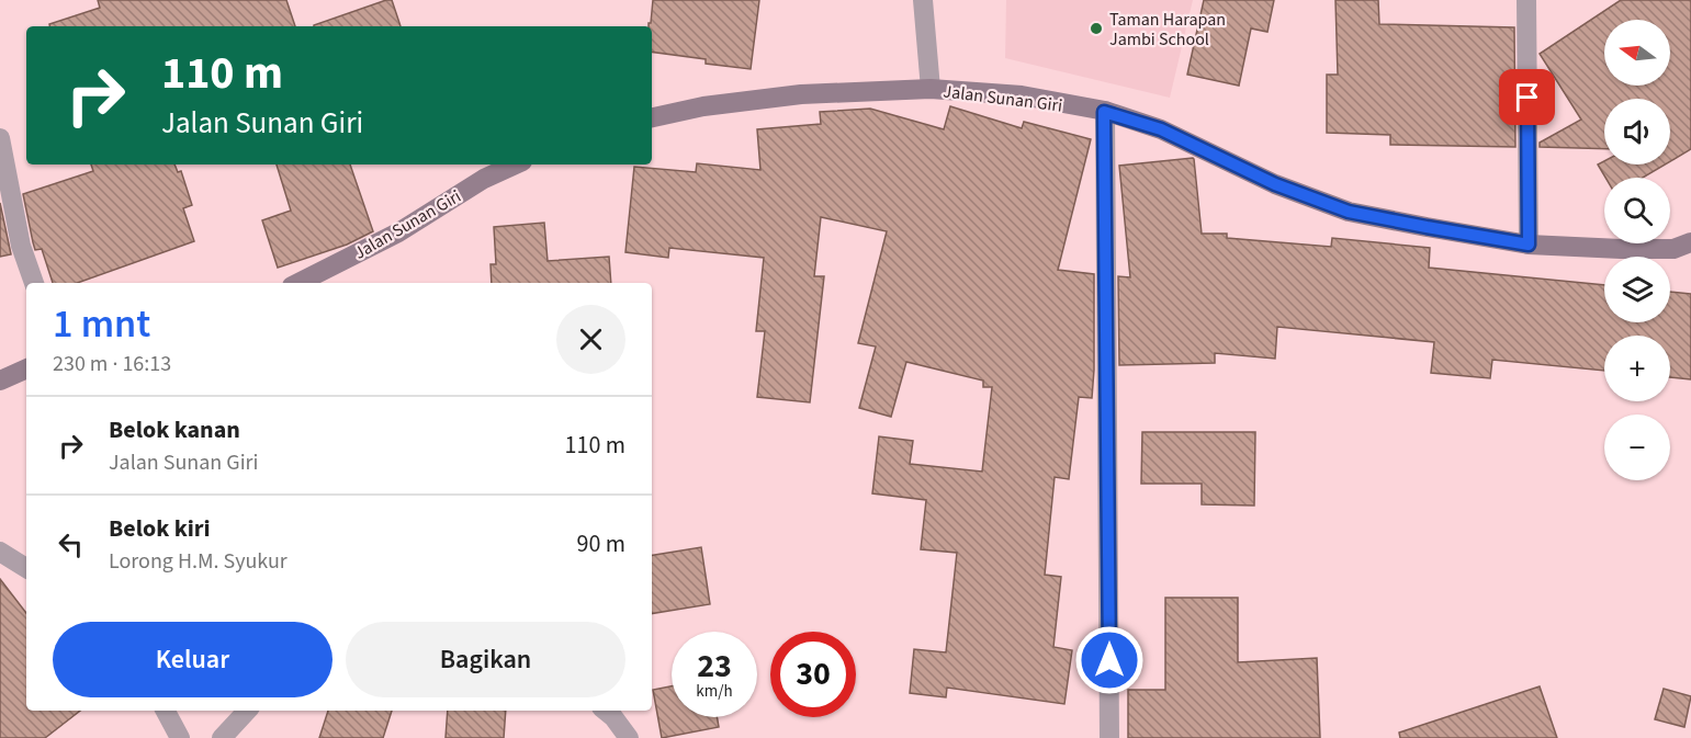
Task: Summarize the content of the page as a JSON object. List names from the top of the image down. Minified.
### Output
{"streets":{"street":["Jalan Sunan Giri"]},"places":["Taman Harapan Jambi School"],"north":"left","page":{"map_buttons":["+","−"],"turn":["110 m","Jalan Sunan Giri"],"heading":["1 mnt","230 m · 16:13"],"list":[{"name":"Belok kanan","note":"Jalan Sunan Giri","value":"110 m"},{"name":"Belok kiri","note":"Lorong H.M. Syukur","value":"90 m"}],"buttons":["Keluar","Bagikan"],"speed":"23 km/h","limit":"30"}}
